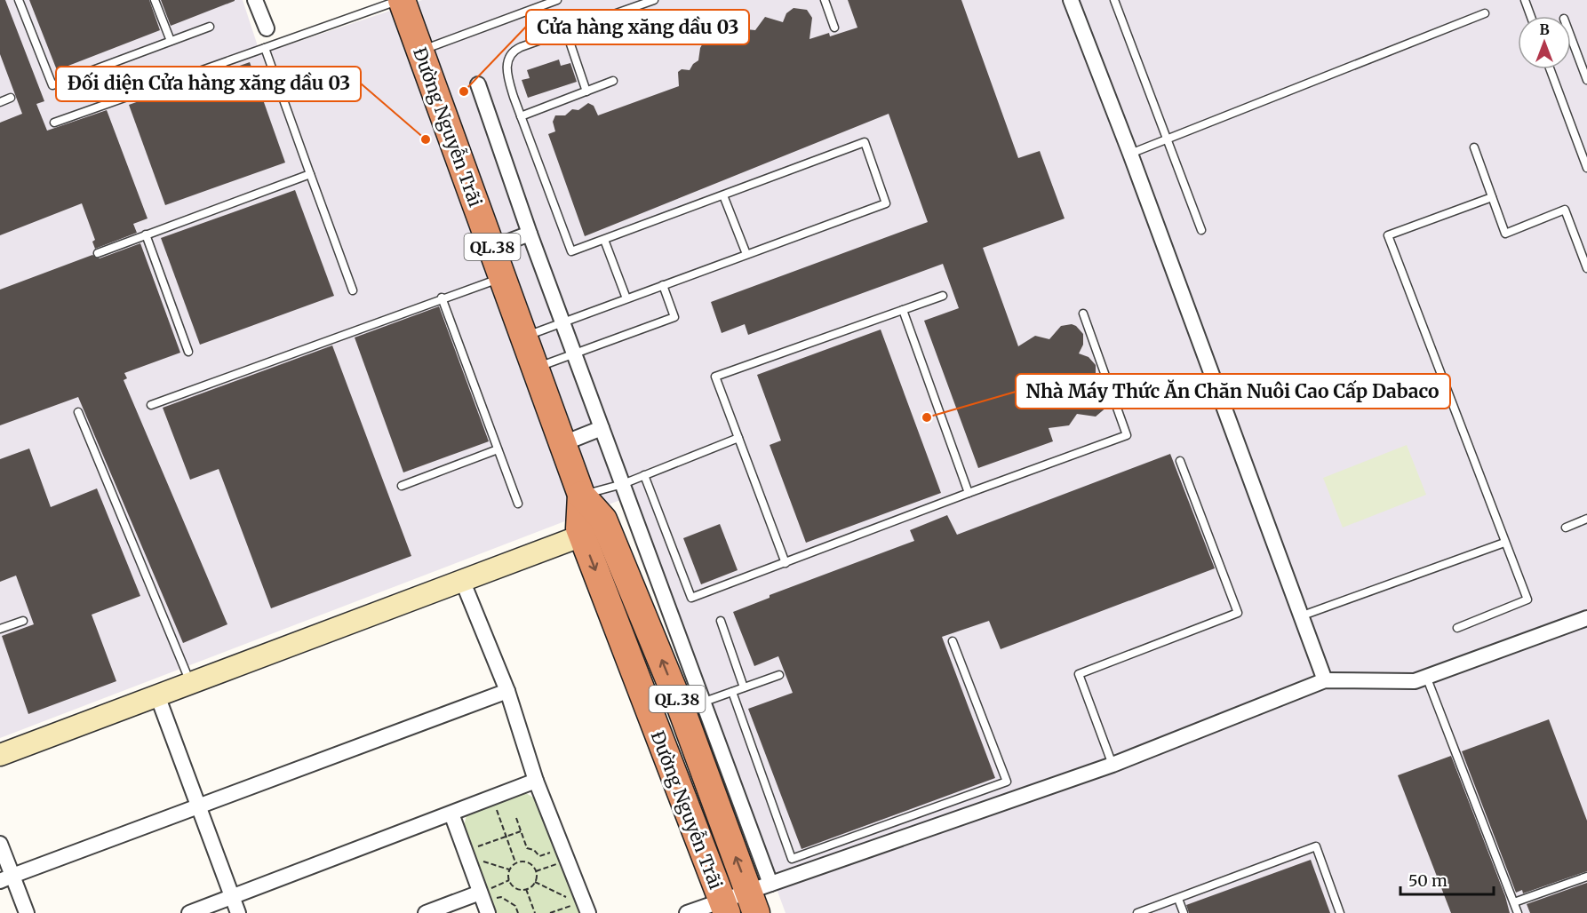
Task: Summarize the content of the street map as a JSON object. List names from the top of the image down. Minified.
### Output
{"streets":{"highway":["Đường Nguyễn Trãi","QL.38"]},"places":["Cửa hàng xăng dầu 03","Đối diện Cửa hàng xăng dầu 03","Nhà Máy Thức Ăn Chăn Nuôi Cao Cấp Dabaco"],"scale_bar":"50 m","north":"top"}
